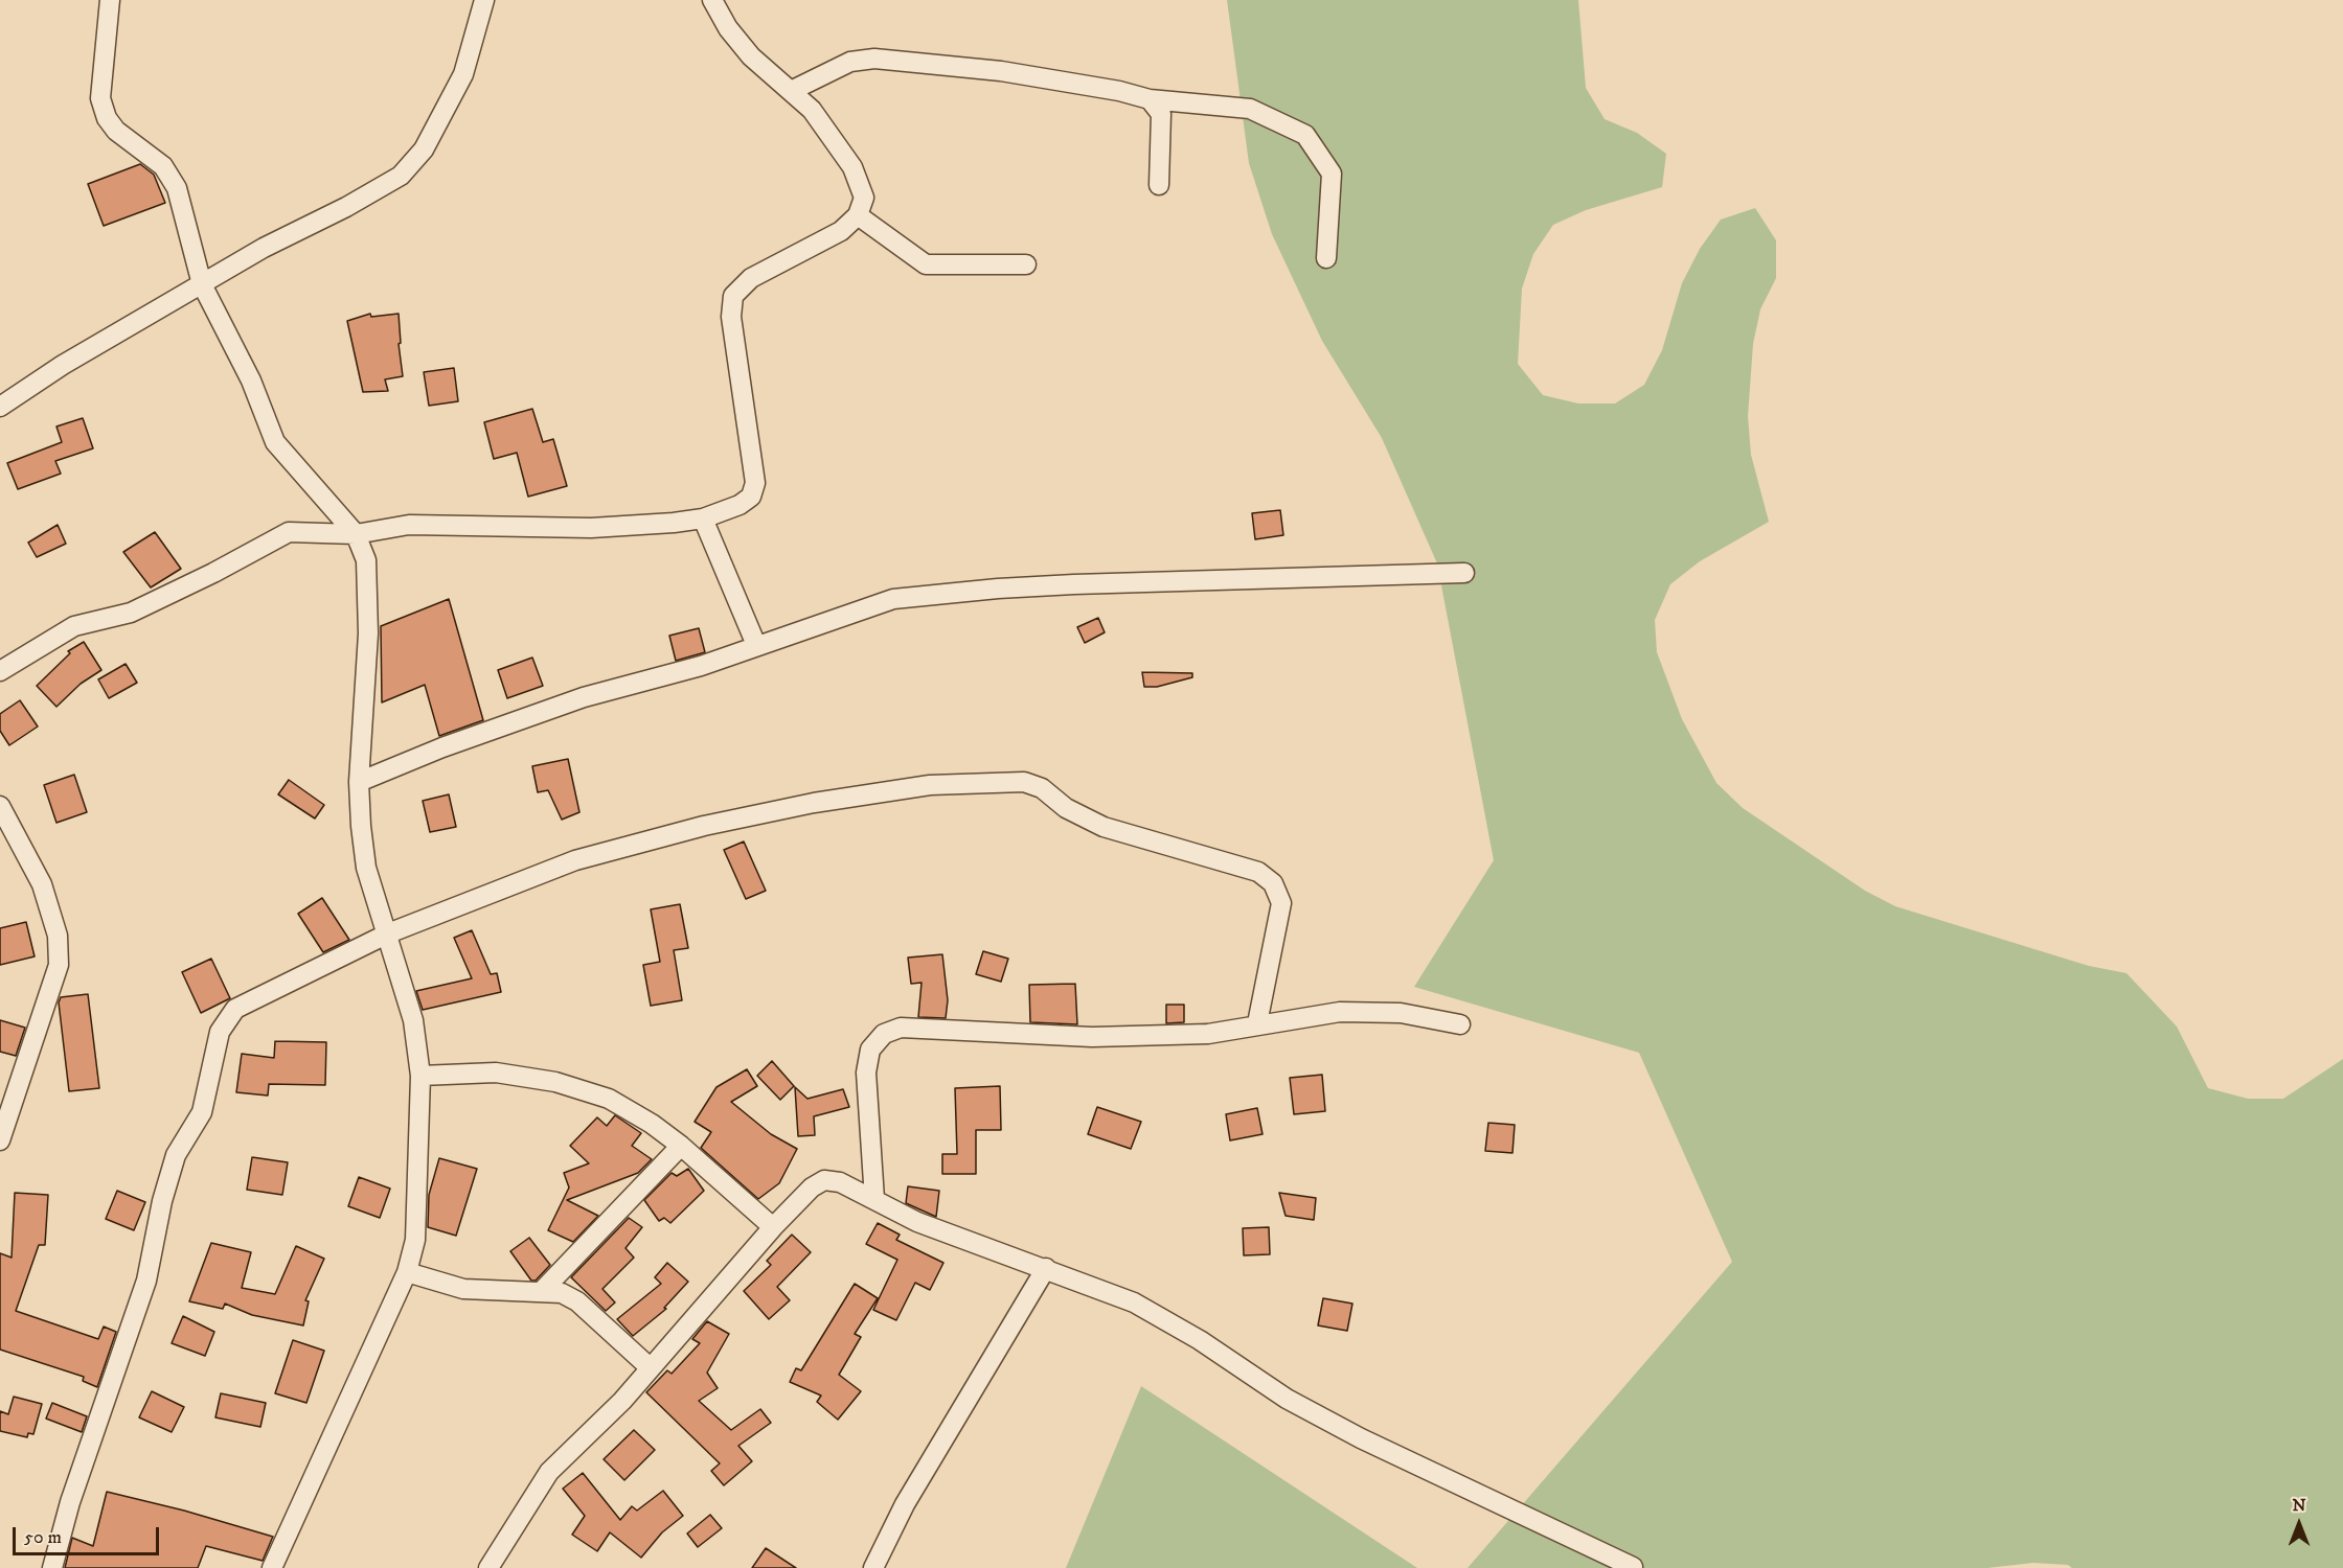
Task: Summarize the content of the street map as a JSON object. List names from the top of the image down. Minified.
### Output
{"scale_bar":"50 m","north":"top"}
